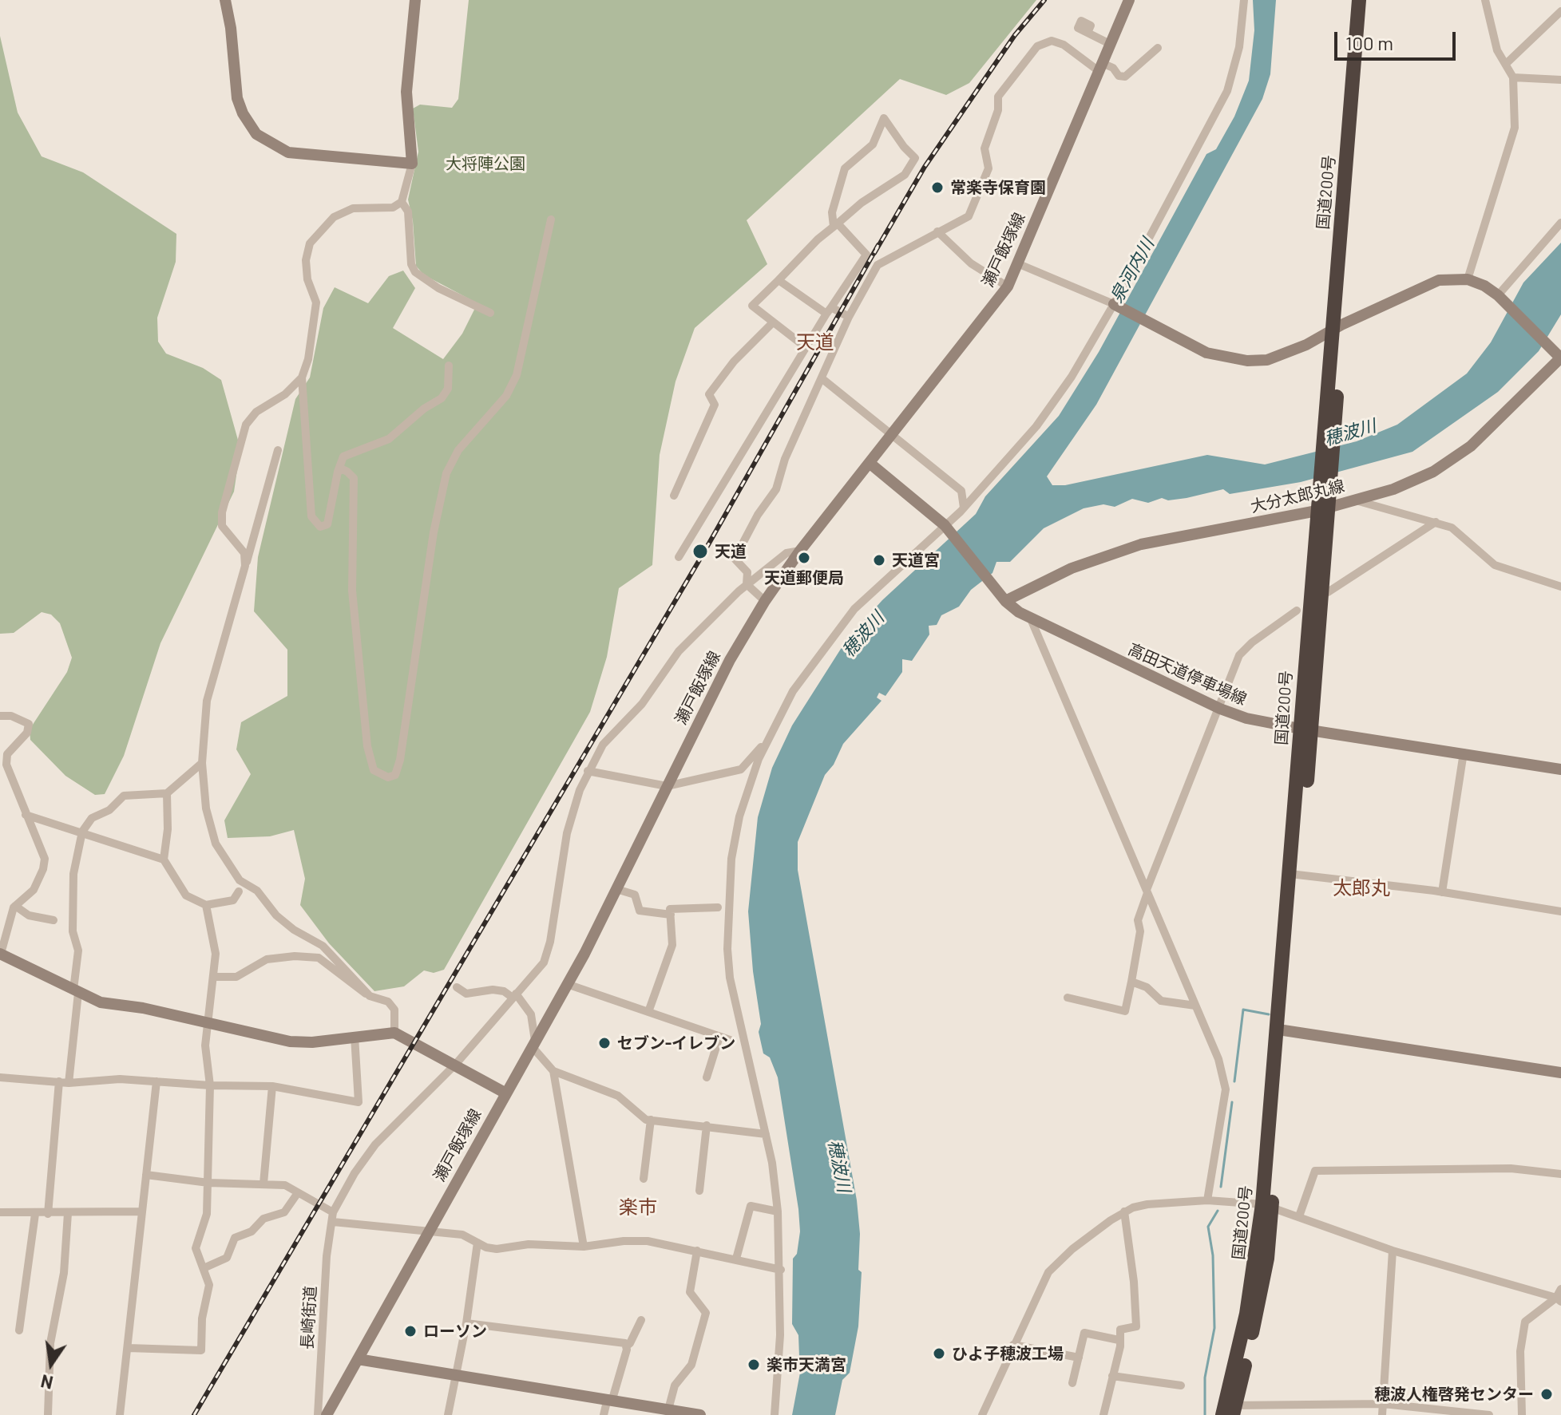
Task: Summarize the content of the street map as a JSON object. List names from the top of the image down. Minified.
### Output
{"streets":{"highway":["国道200号"],"main road":["瀬戸飯塚線","大分太郎丸線","高田天道停車場線"],"street":["長崎街道"]},"crossings":[["国道200号","大分太郎丸線"],["国道200号","高田天道停車場線"],["瀬戸飯塚線","高田天道停車場線"],["瀬戸飯塚線","長崎街道"],["大分太郎丸線","高田天道停車場線"]],"districts":["天道","太郎丸","楽市"],"water":["泉河内川","穂波川"],"parks":["大将陣公園"],"places":["常楽寺保育園","天道","天道郵便局","天道宮","セブン-イレブン","ローソン","ひよ子穂波工場","楽市天満宮","穂波人権啓発センター"],"scale_bar":"100 m","north":"bottom"}
